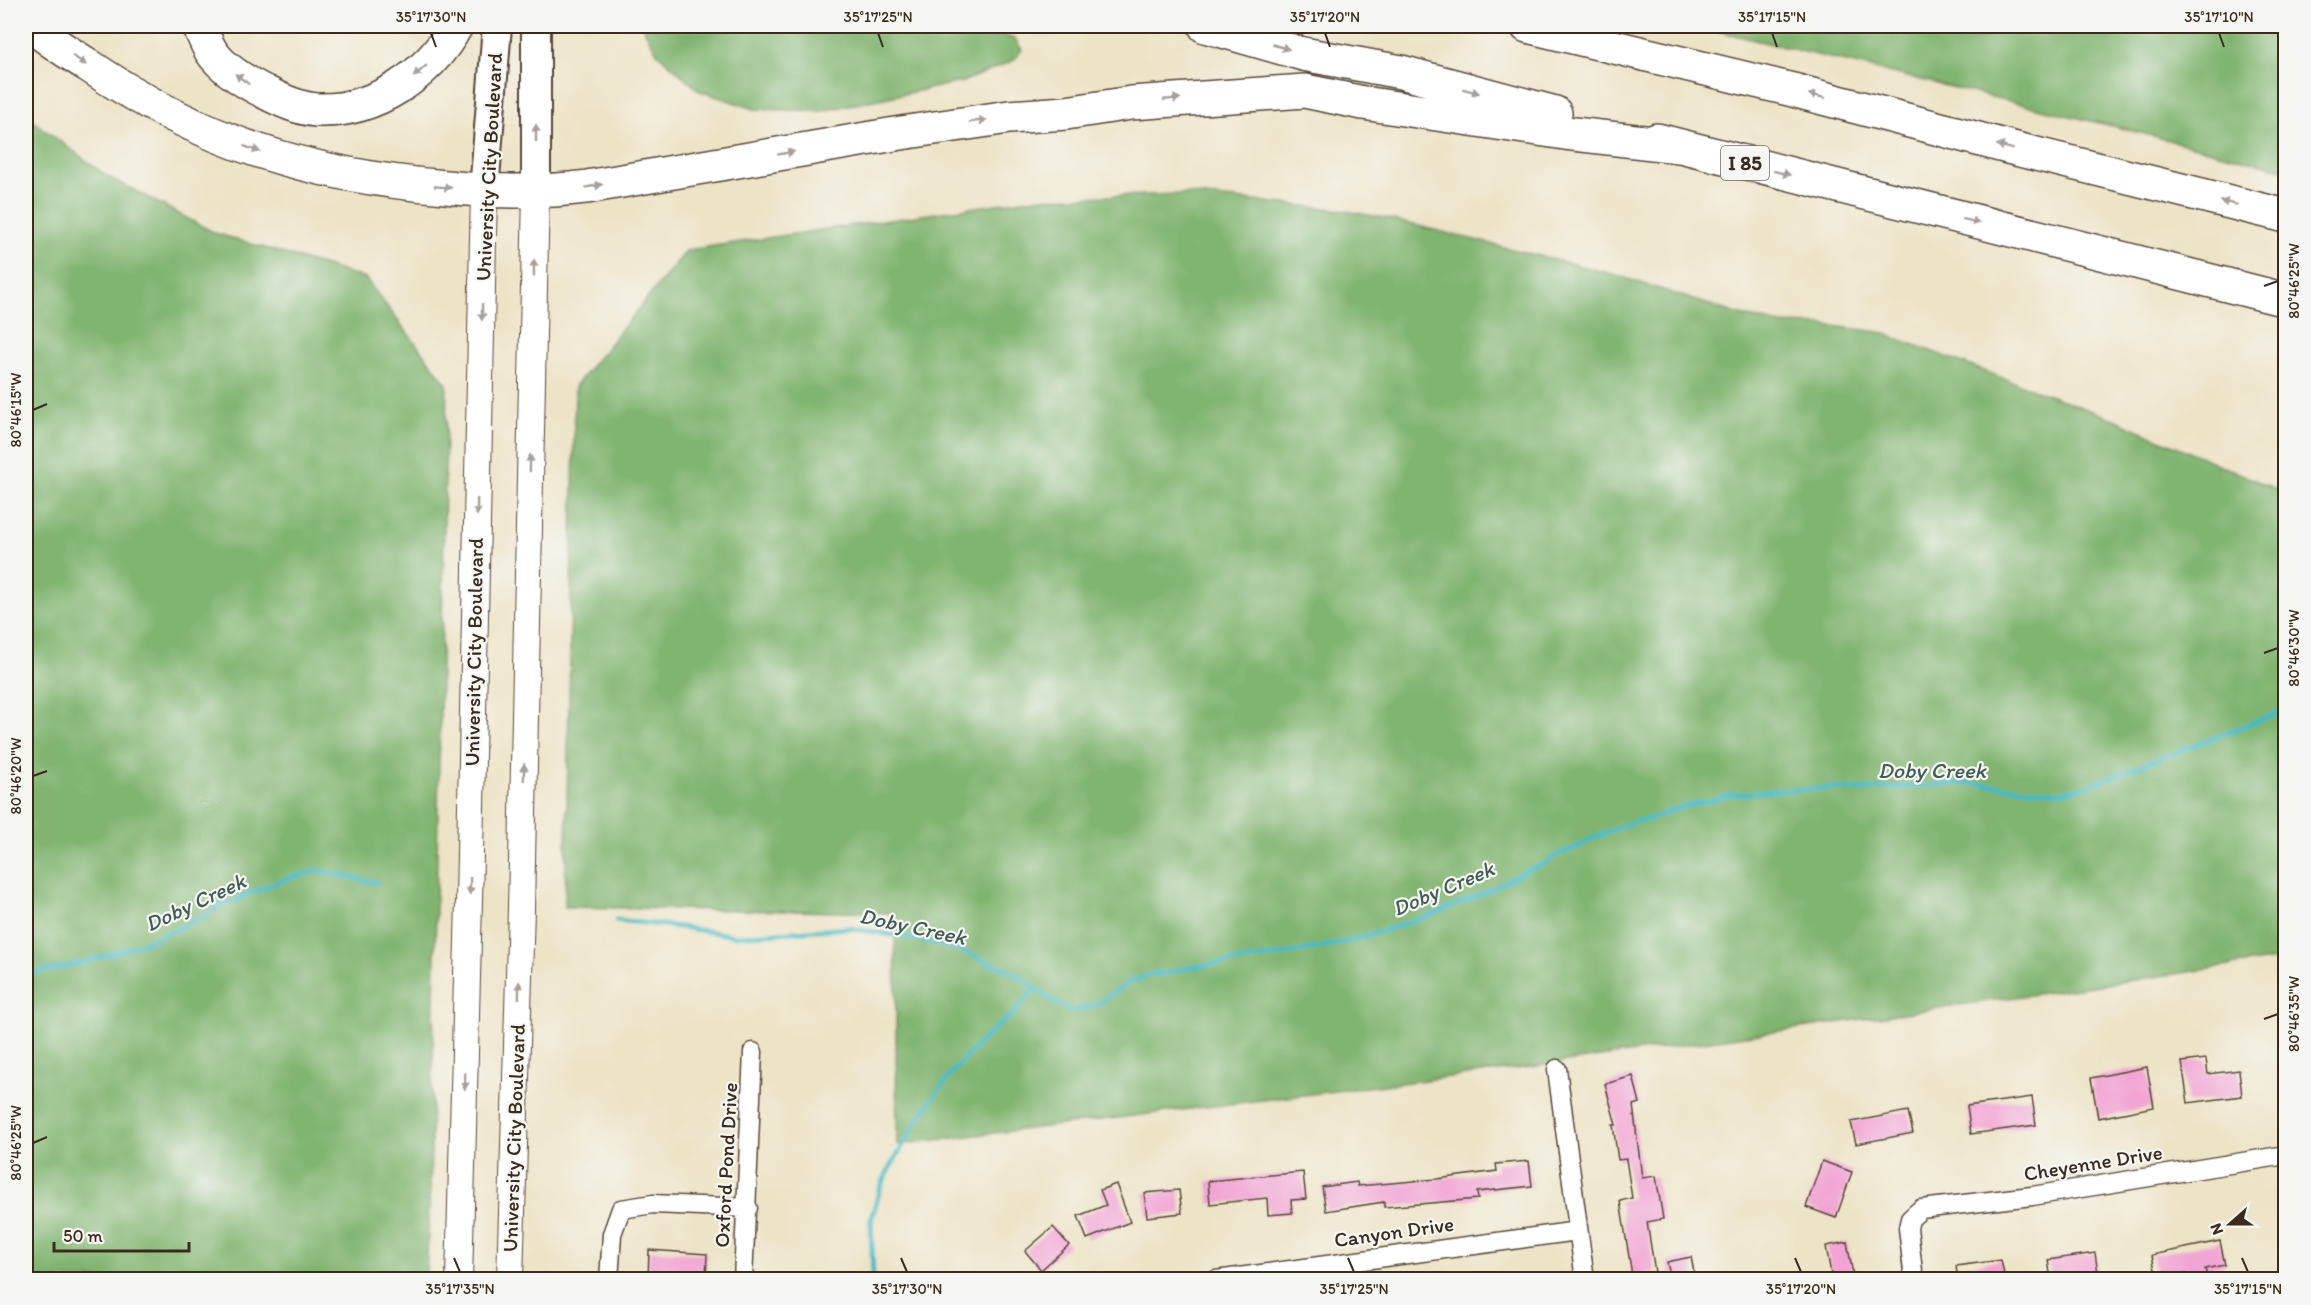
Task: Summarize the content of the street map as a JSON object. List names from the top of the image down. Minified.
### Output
{"streets":{"highway":["I 85"],"main road":["University City Boulevard"],"street":["Cheyenne Drive","Oxford Pond Drive","Canyon Drive"]},"water":["Doby Creek"],"scale_bar":"50 m","north":"left","coordinates":["35°17'30\"N","35°17'25\"N","35°17'20\"N","35°17'15\"N","35°17'10\"N","80°46'25\"W","80°46'15\"W","80°46'30\"W","80°46'20\"W","80°46'35\"W","35°17'35\"N"]}
